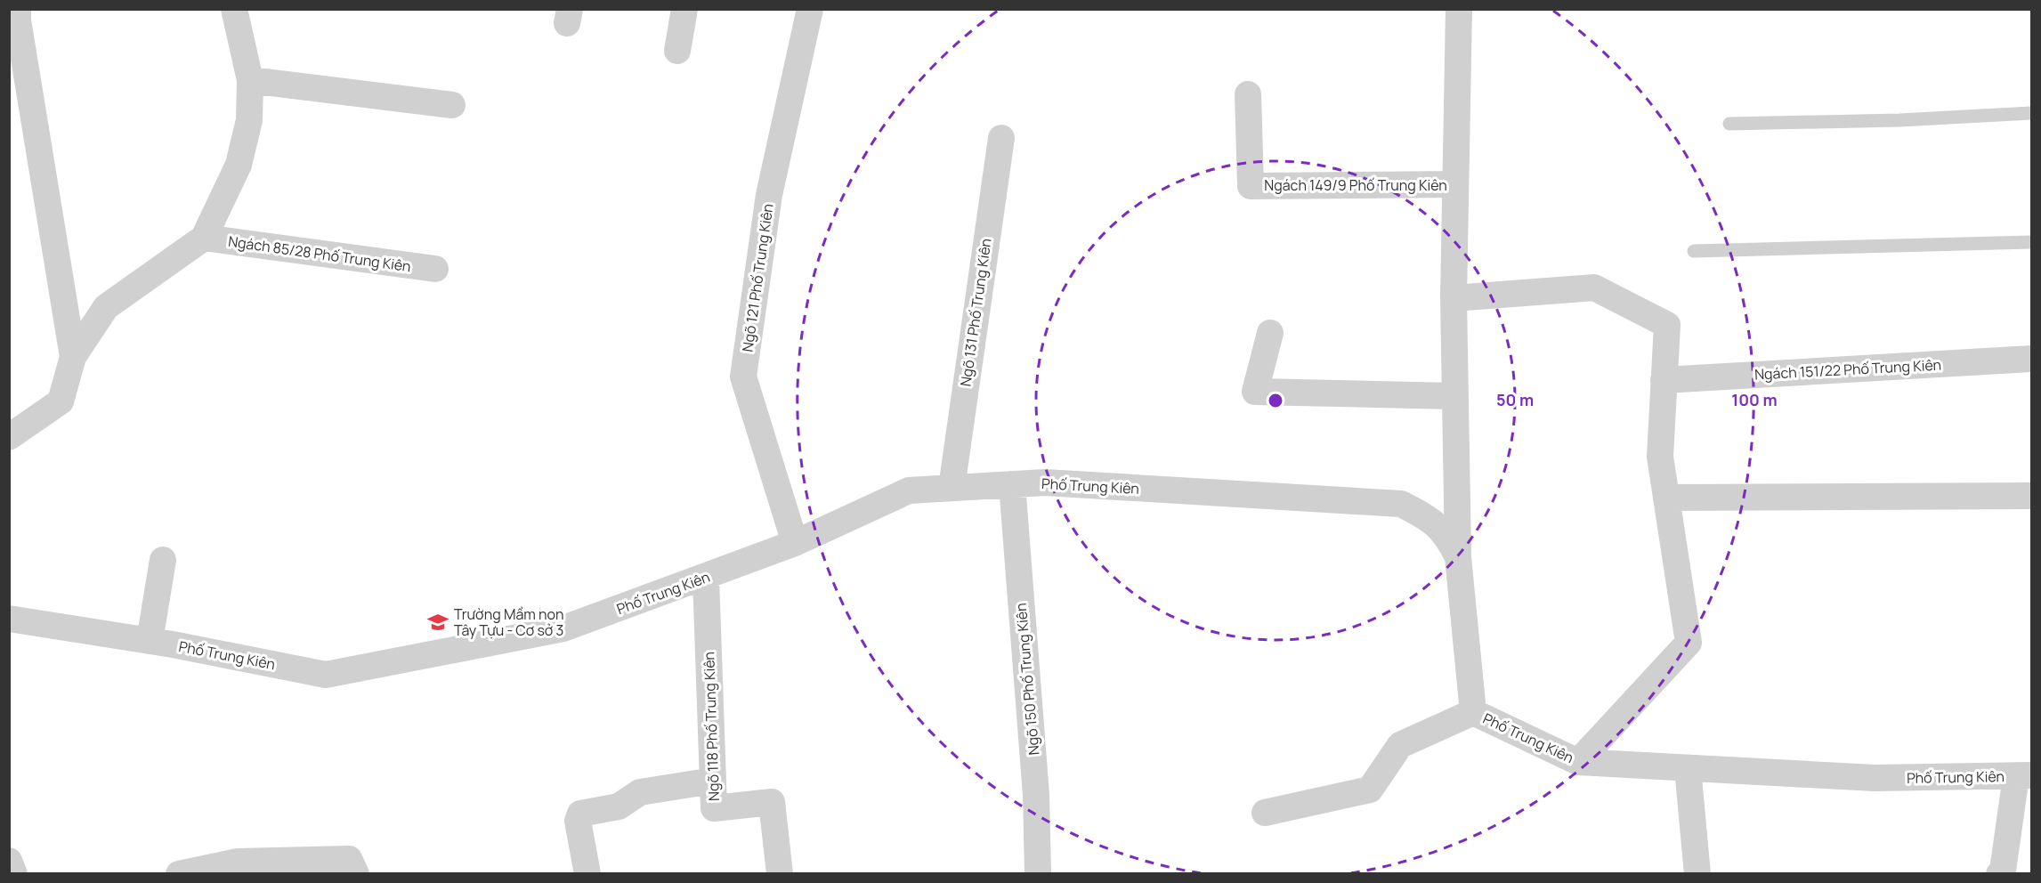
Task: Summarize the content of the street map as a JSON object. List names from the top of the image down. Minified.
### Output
{"streets":{"street":["Ngách 149/9 Phố Trung Kiên","Ngách 85/28 Phố Trung Kiên","Ngõ 121 Phố Trung Kiên","Ngõ 131 Phố Trung Kiên","Ngách 151/22 Phố Trung Kiên","Phố Trung Kiên","Ngõ 150 Phố Trung Kiên","Ngõ 118 Phố Trung Kiên"]},"crossings":[["Ngõ 121 Phố Trung Kiên","Phố Trung Kiên"],["Ngõ 131 Phố Trung Kiên","Phố Trung Kiên"],["Phố Trung Kiên","Ngõ 150 Phố Trung Kiên"],["Phố Trung Kiên","Ngõ 118 Phố Trung Kiên"]],"places":{"school or university":["Trường Mầm non Tây Tựu - Cơ sở 3"]},"rings":["50 m","100 m"]}
